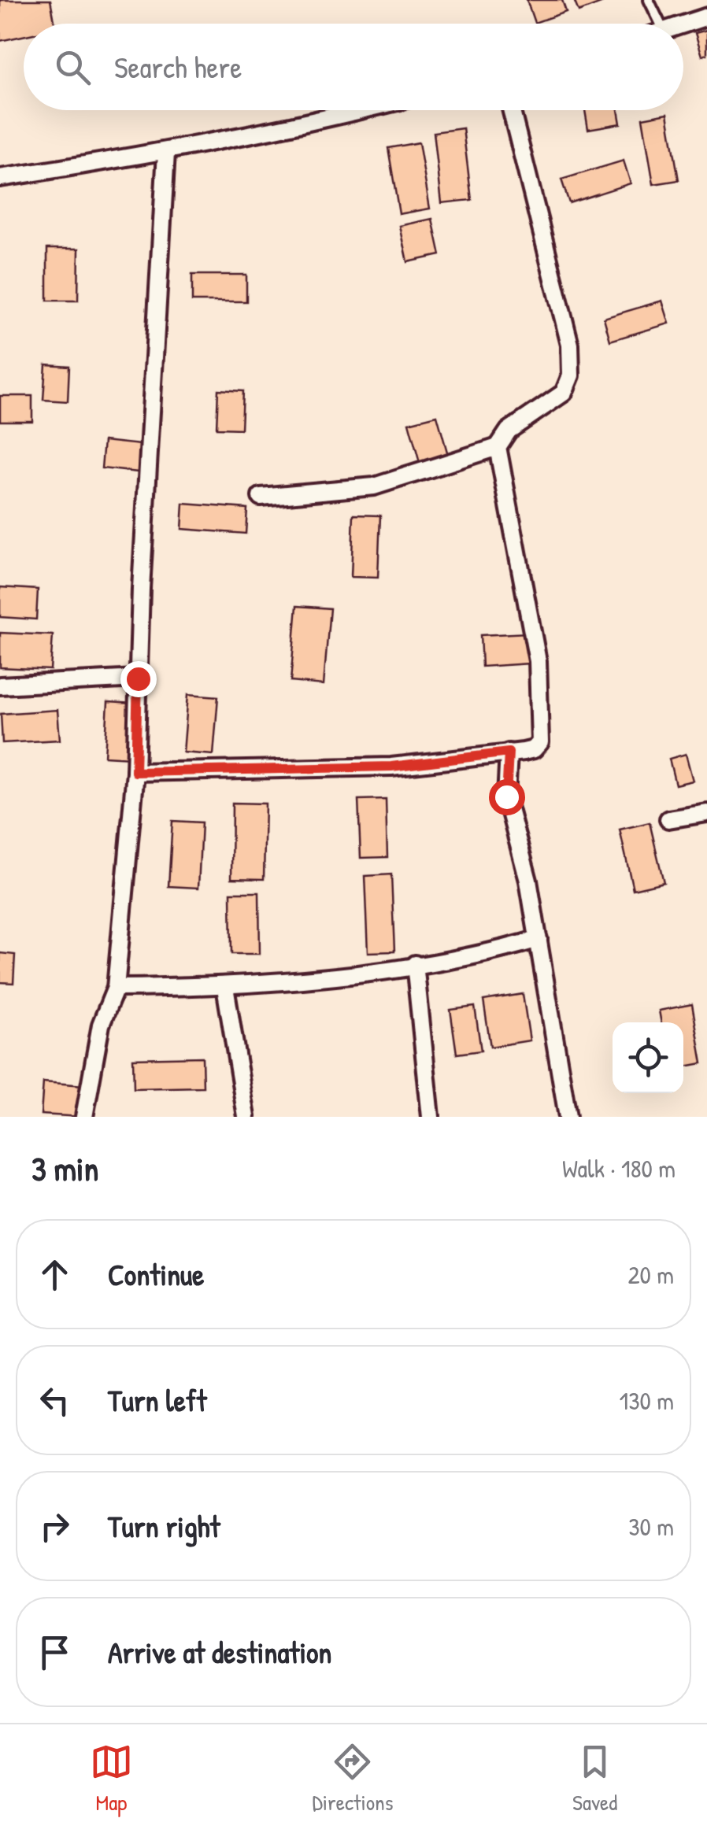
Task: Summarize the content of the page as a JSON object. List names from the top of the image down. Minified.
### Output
{"page":{"search":"Search here","heading":["3 min","Walk · 180 m"],"list":[["Continue","20 m"],["Turn left","130 m"],["Turn right","30 m"],"Arrive at destination"],"nav":["Map","Directions","Saved"]}}
